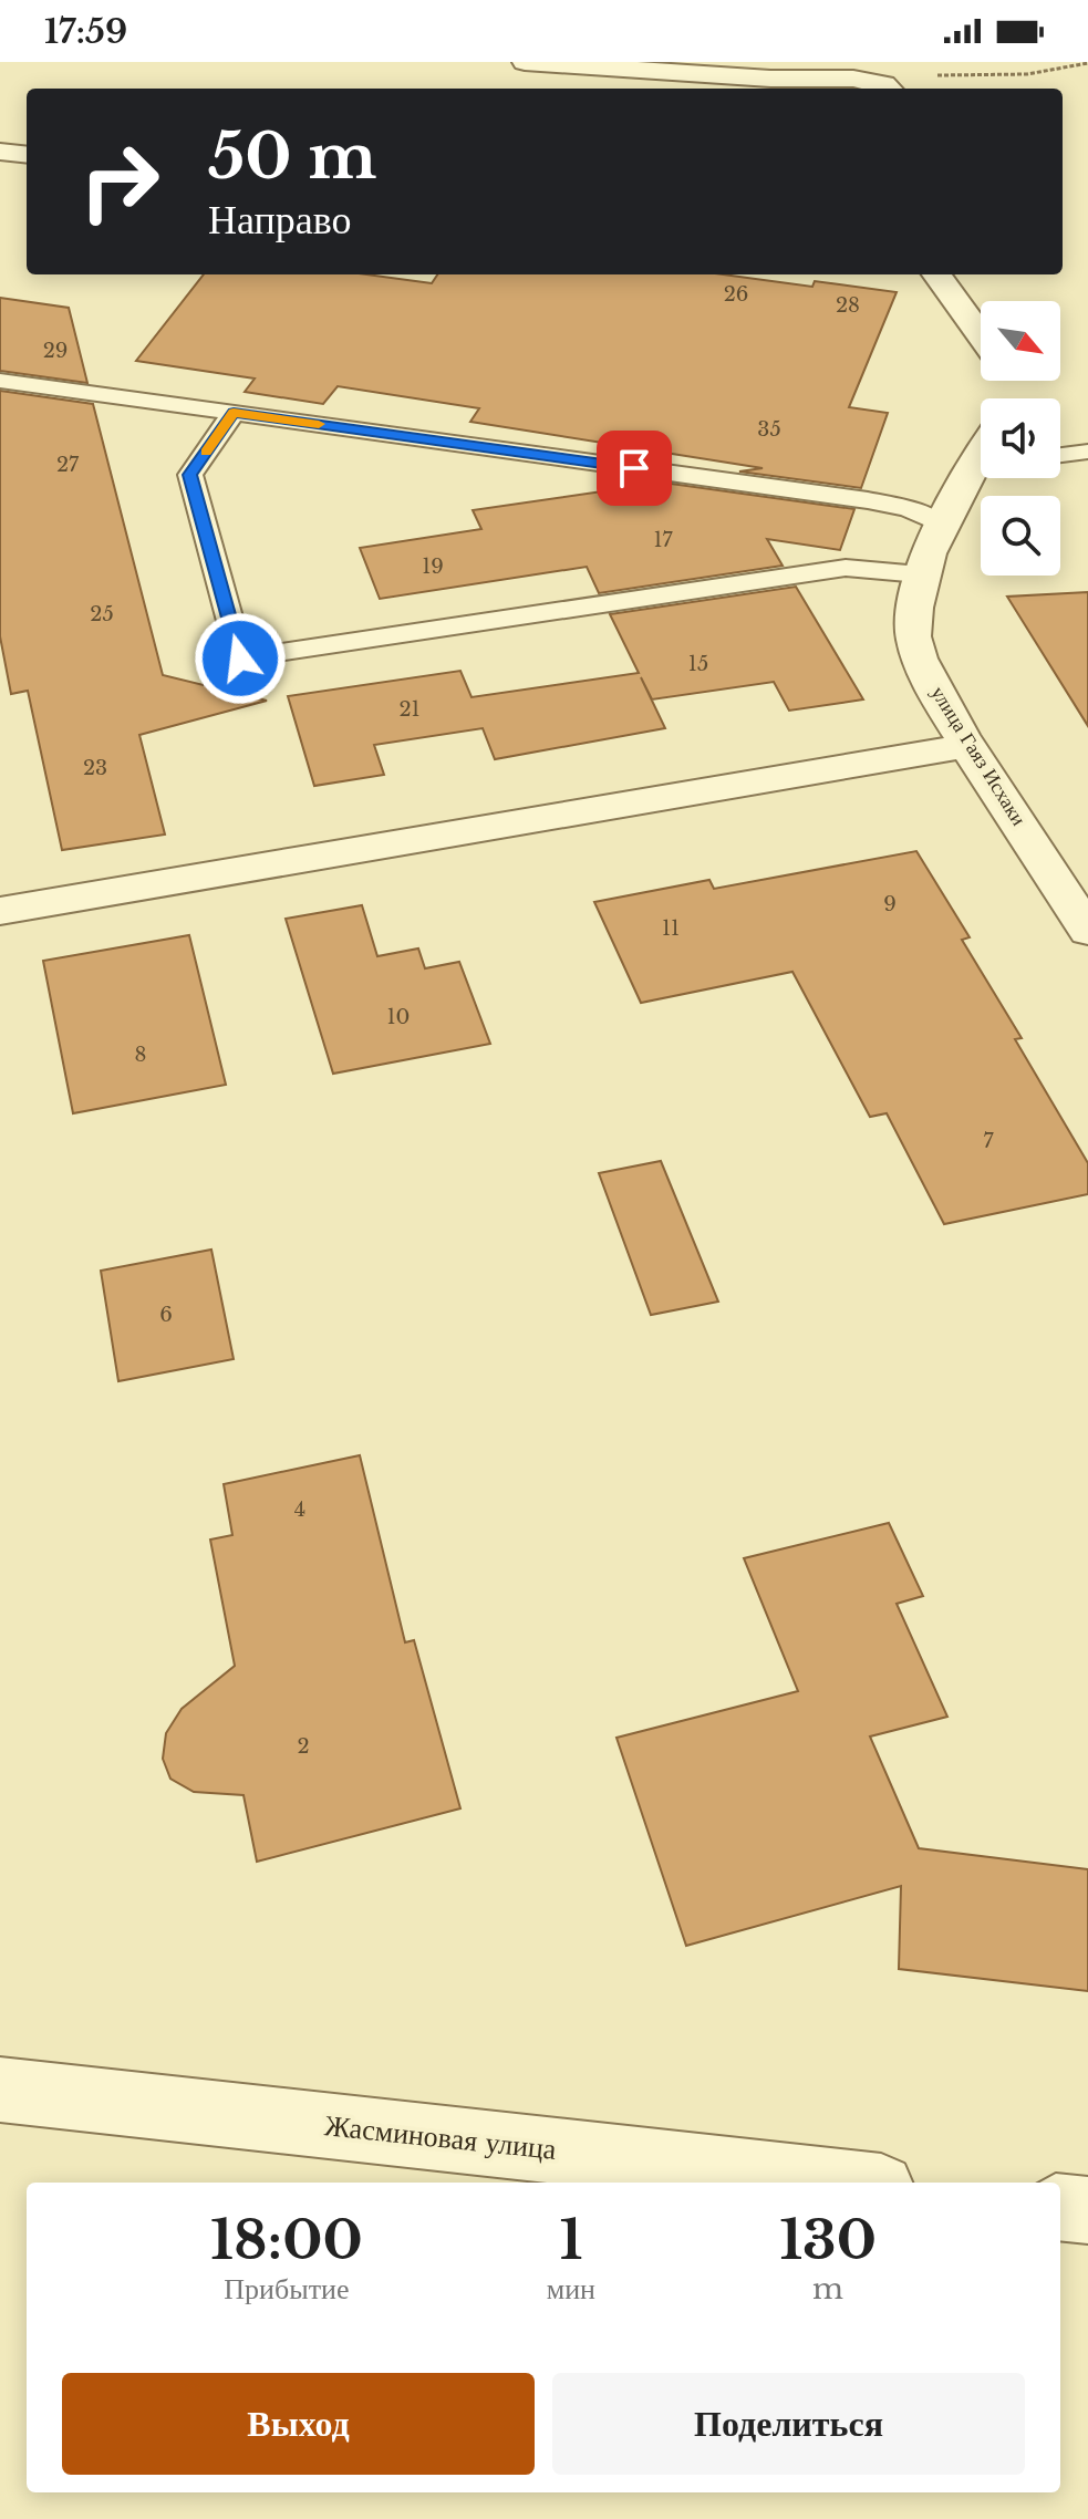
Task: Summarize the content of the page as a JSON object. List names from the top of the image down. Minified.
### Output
{"streets":{"street":["улица Гаяз Исхаки","Жасминовая улица"]},"house_numbers":["26","28","29","35","27","17","19","25","15","21","23","9","11","10","8","7","6","4","2"],"north":"bottom right","page":{"status":"17:59","turn":["50 m","Направо"],"eta":["18:00","Прибытие","1","мин","130","m"],"buttons":["Выход","Поделиться"]}}
